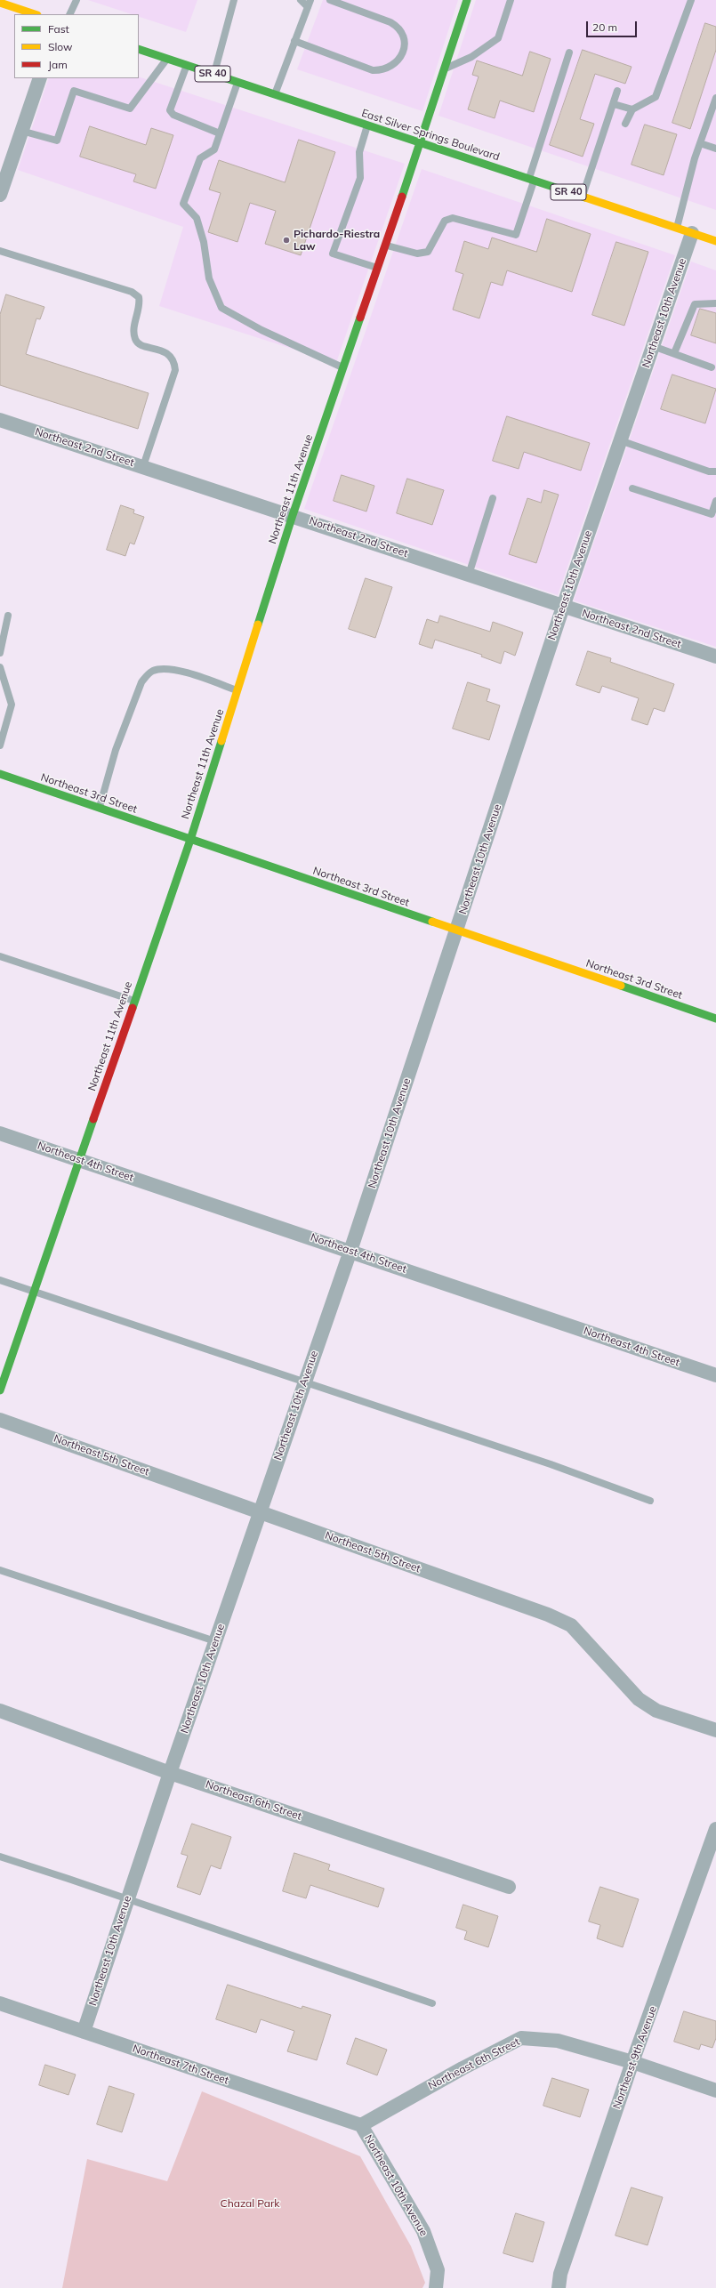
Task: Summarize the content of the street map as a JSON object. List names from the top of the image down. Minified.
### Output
{"streets":{"street":["SR 40","East Silver Springs Boulevard","Northeast 10th Avenue","Northeast 2nd Street","Northeast 11th Avenue","Northeast 3rd Street","Northeast 4th Street","Northeast 5th Street","Northeast 6th Street","Northeast 9th Avenue","Northeast 7th Street"]},"crossings":[["East Silver Springs Boulevard","Northeast 10th Avenue"],["East Silver Springs Boulevard","Northeast 11th Avenue"],["Northeast 10th Avenue","Northeast 2nd Street"],["Northeast 10th Avenue","Northeast 3rd Street"],["Northeast 10th Avenue","Northeast 4th Street"],["Northeast 10th Avenue","Northeast 5th Street"],["Northeast 10th Avenue","Northeast 6th Street"],["Northeast 10th Avenue","Northeast 7th Street"],["Northeast 2nd Street","Northeast 11th Avenue"],["Northeast 11th Avenue","Northeast 3rd Street"],["Northeast 11th Avenue","Northeast 4th Street"],["Northeast 6th Street","Northeast 9th Avenue"],["Northeast 6th Street","Northeast 7th Street"]],"parks":["Chazal Park"],"places":["Pichardo-Riestra Law"],"legend":["Fast","Slow","Jam"],"scale_bar":"20 m"}
